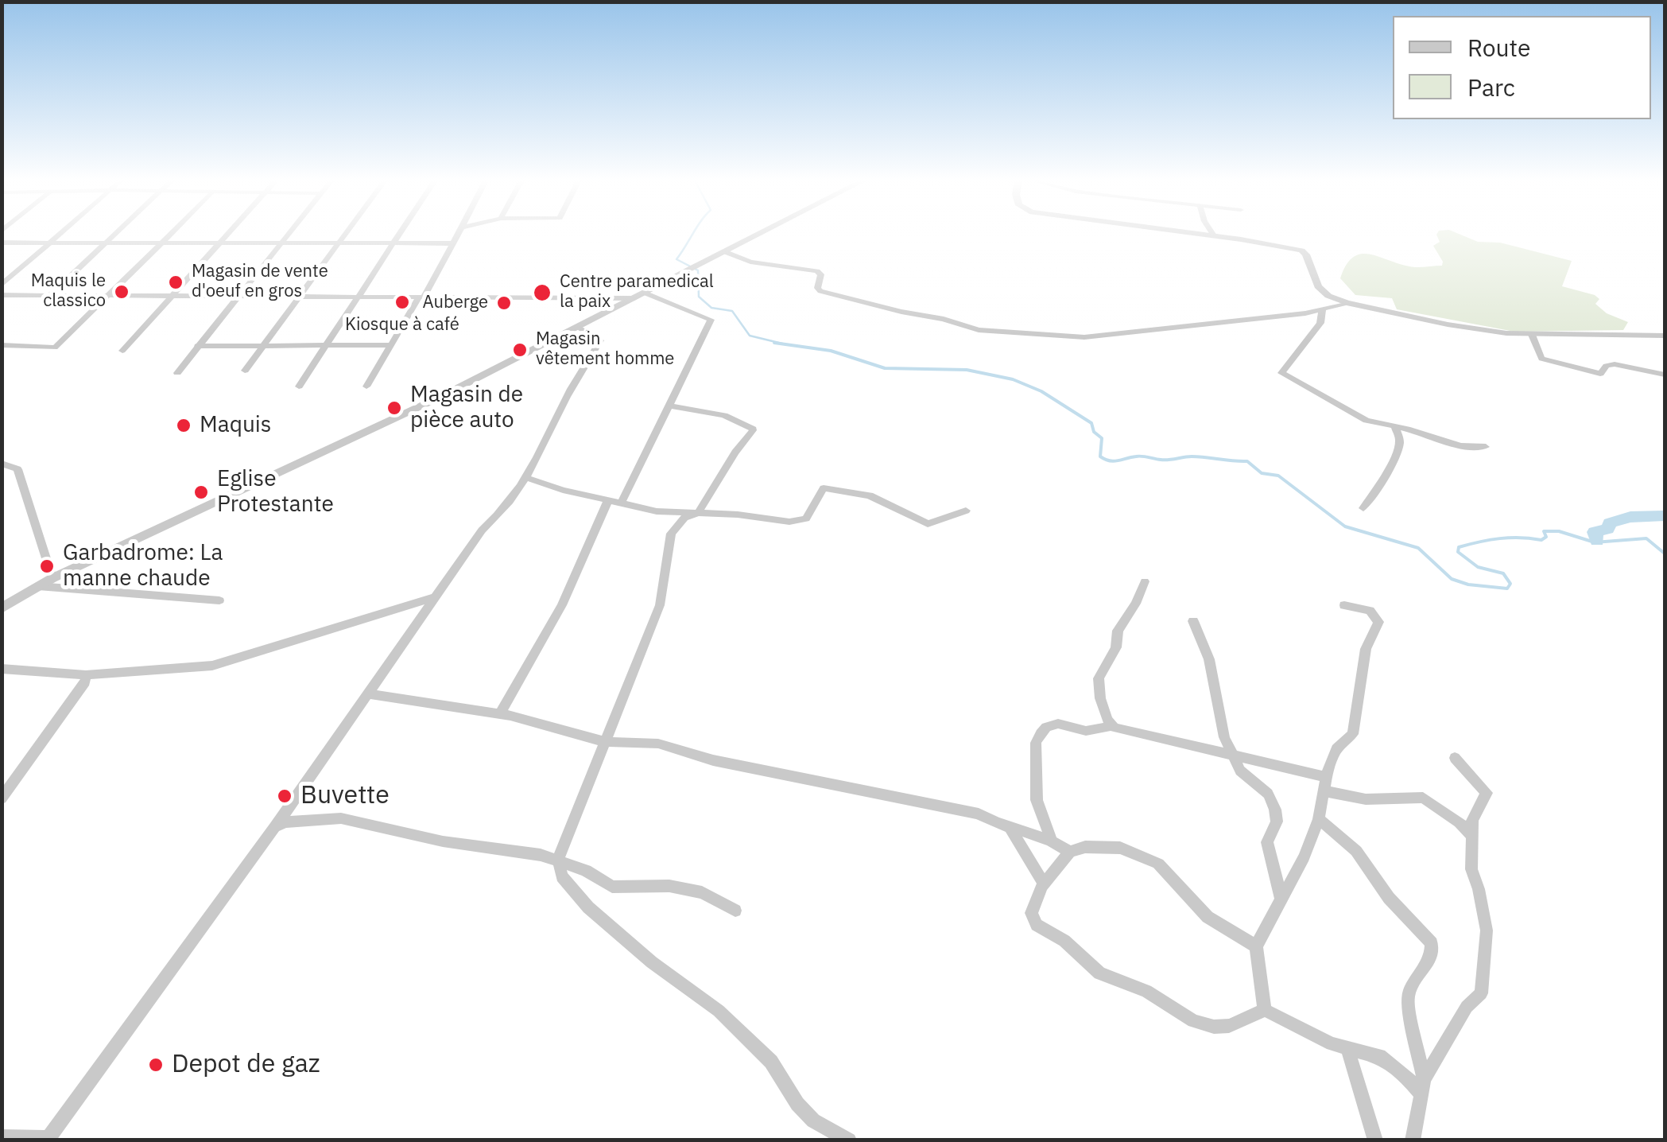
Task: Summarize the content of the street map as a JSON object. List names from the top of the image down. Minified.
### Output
{"places":["Magasin de vente d'oeuf en gros","Maquis le classico","Centre paramedical la paix","Kiosque à café","Auberge","Magasin vêtement homme","Magasin de pièce auto","Maquis","Eglise Protestante","Garbadrome: La manne chaude","Buvette","Depot de gaz"],"legend":["Route","Parc"]}
